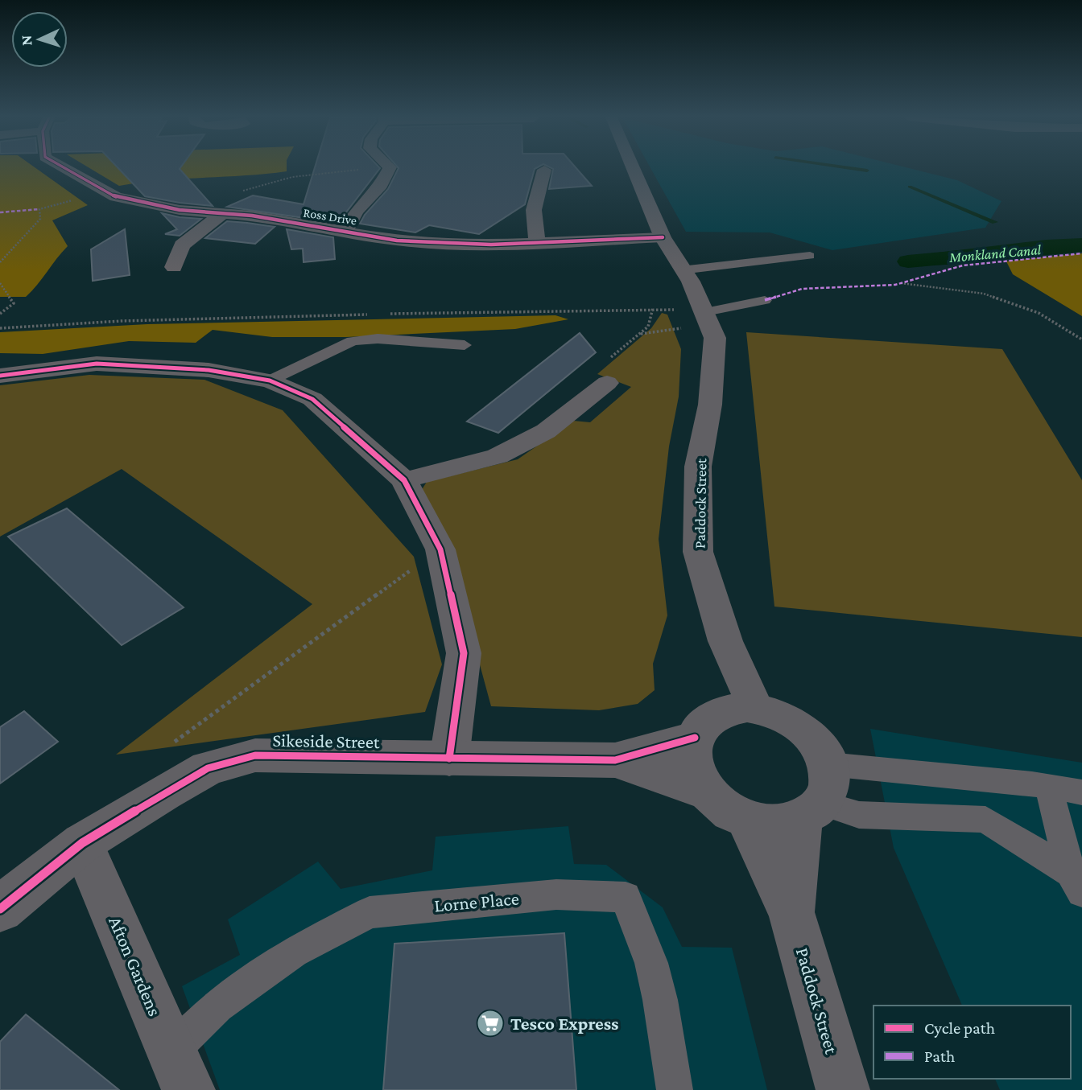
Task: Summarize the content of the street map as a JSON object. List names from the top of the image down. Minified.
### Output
{"streets":{"street":["Ross Drive","Paddock Street","Sikeside Street","Afton Gardens"],"lane":["Lorne Place"]},"crossings":[["Paddock Street","Sikeside Street"],["Sikeside Street","Afton Gardens"],["Lorne Place","Afton Gardens"]],"water":["Monkland Canal"],"places":{"supermarket":["Tesco Express"]},"legend":["Cycle path","Path"],"north":"left"}
